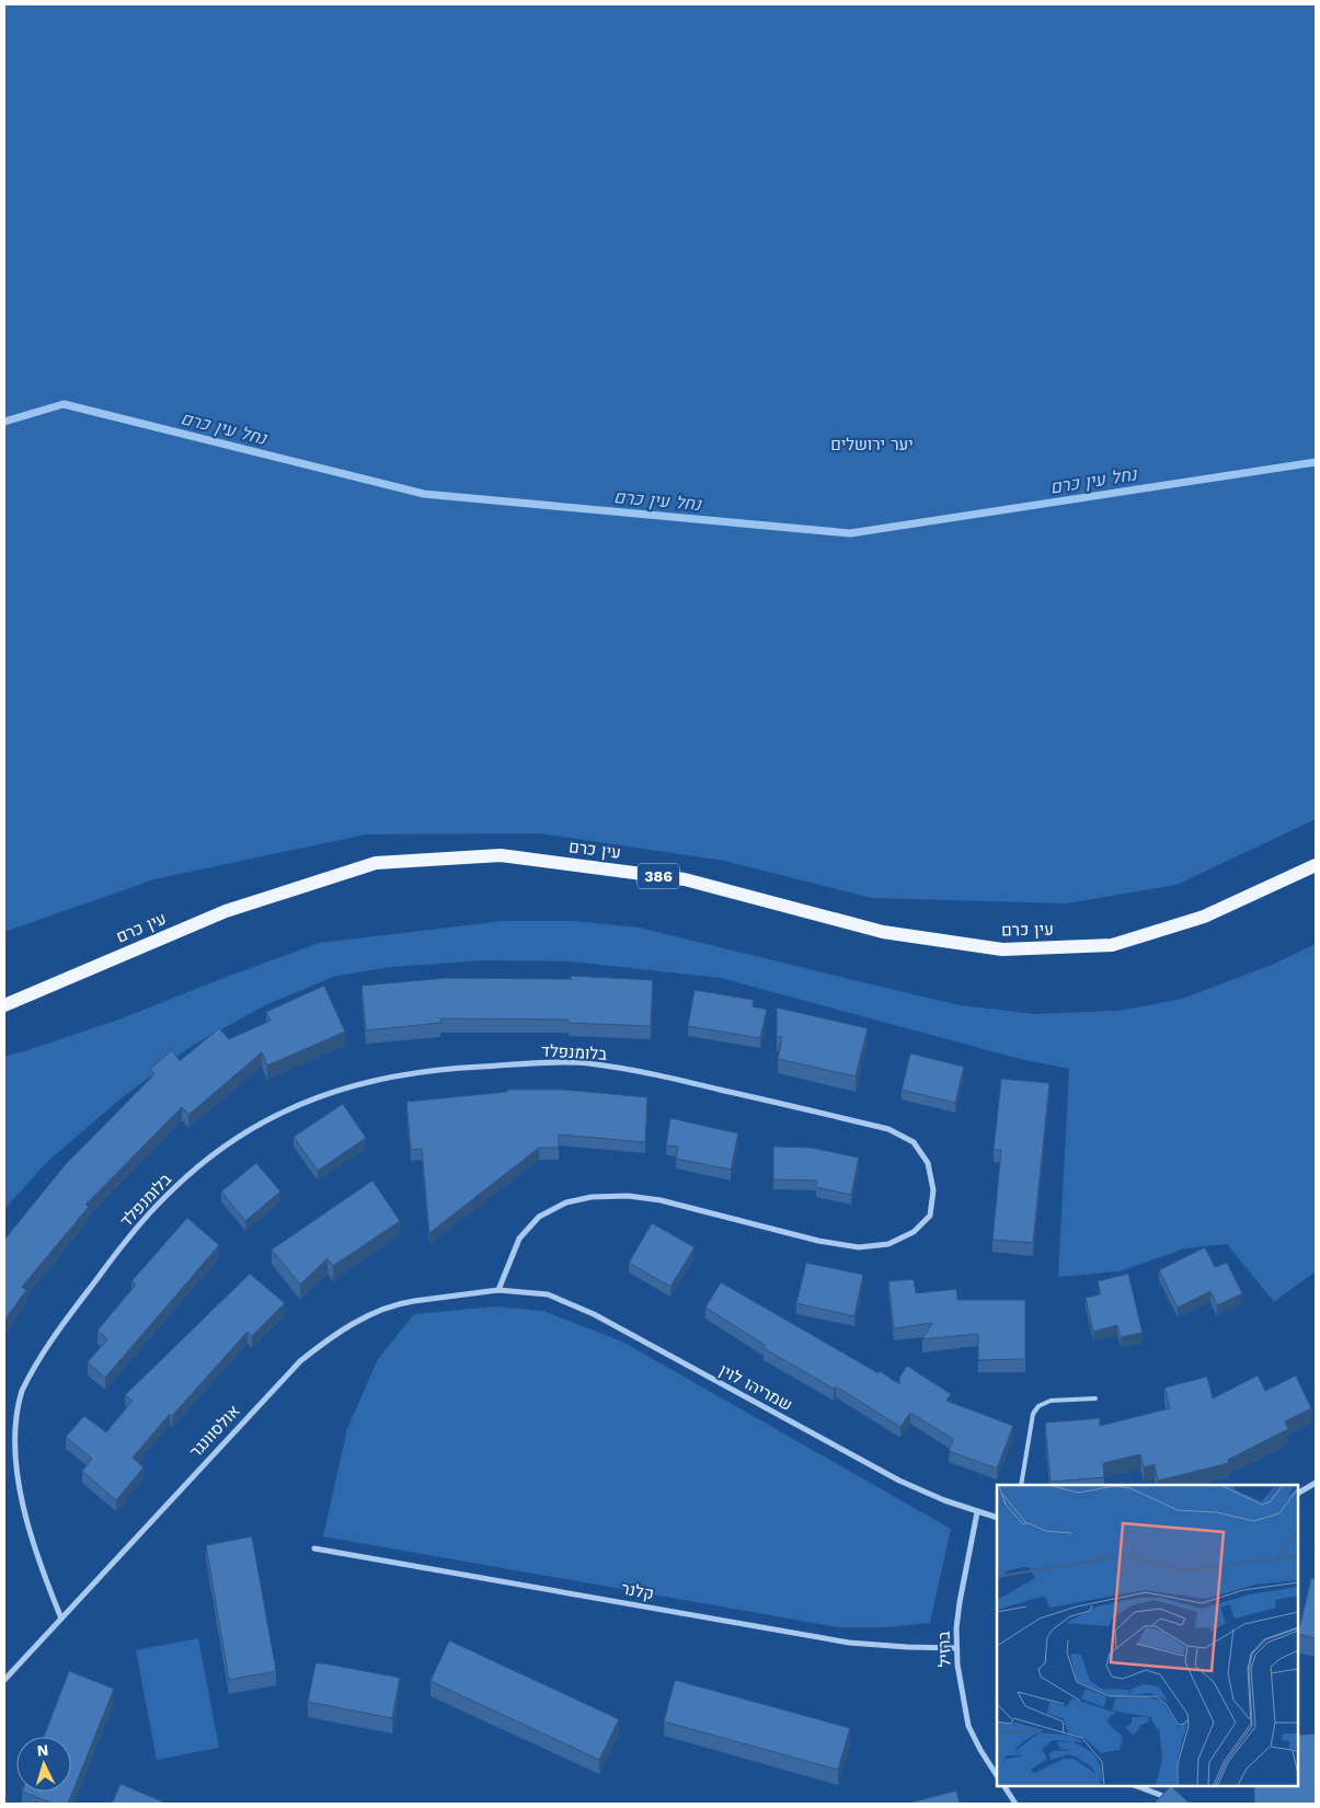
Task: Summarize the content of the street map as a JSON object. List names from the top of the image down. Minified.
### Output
{"streets":{"main road":["עין כרם","386"],"street":["בלומנפלד","שמריהו לוין","אולסוונגר","קלנר","ברזיל"]},"crossings":[["בלומנפלד","שמריהו לוין"],["בלומנפלד","אולסוונגר"],["שמריהו לוין","אולסוונגר"],["שמריהו לוין","ברזיל"],["קלנר","ברזיל"]],"water":["נחל עין כרם"],"parks":["יער ירושלים"],"north":"top"}
